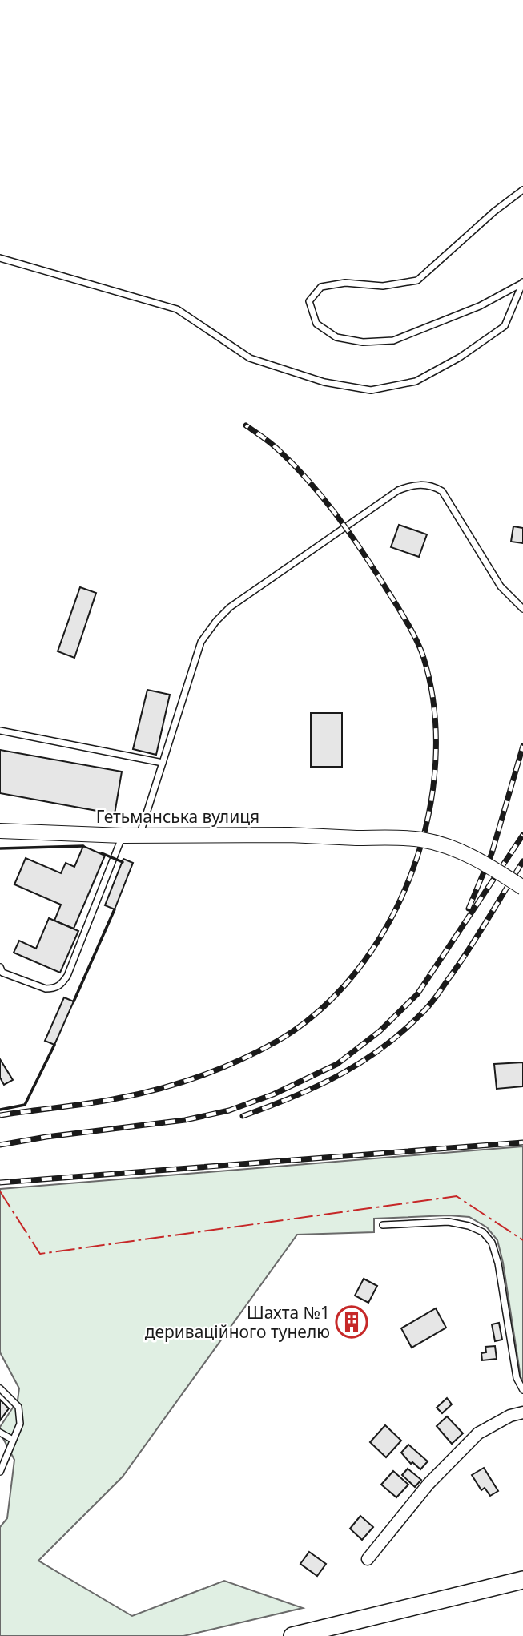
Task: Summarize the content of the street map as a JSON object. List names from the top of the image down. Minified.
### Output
{"streets":{"street":["Гетьманська вулиця"]},"places":{"building":["Шахта №1 дериваційного тунелю"]}}
